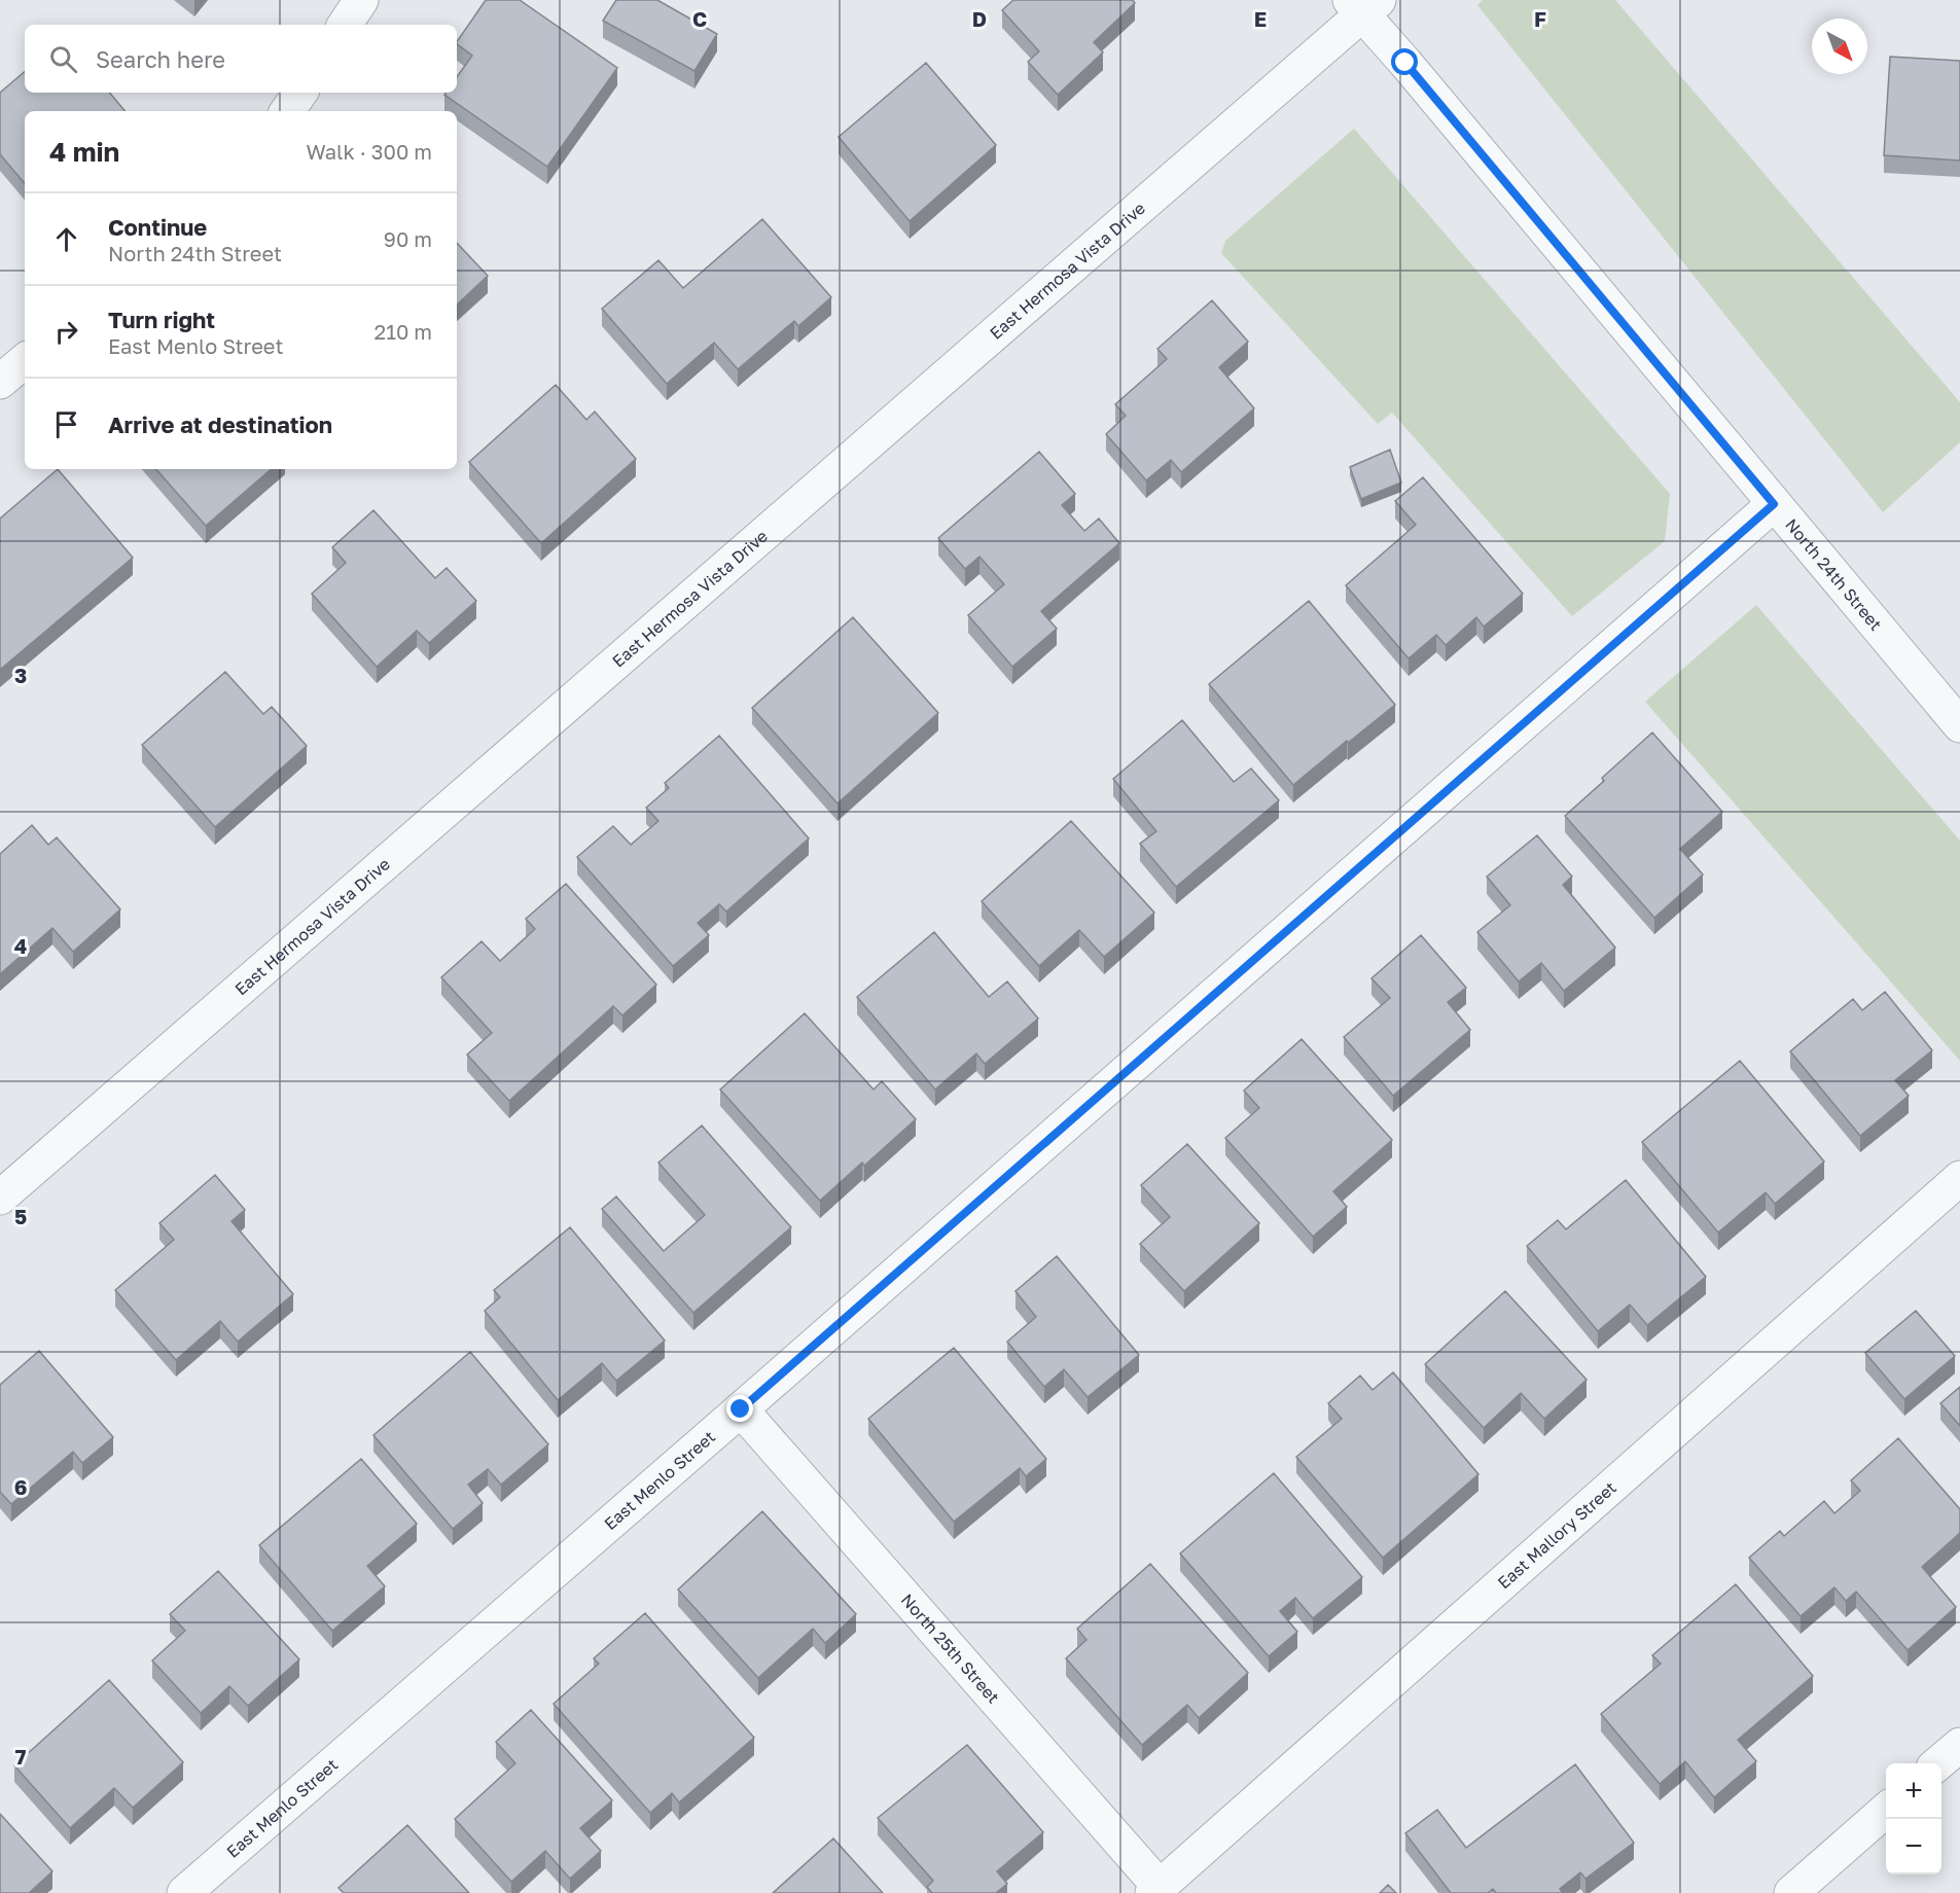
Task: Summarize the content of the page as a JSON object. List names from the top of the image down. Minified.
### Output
{"streets":{"street":["East Hermosa Vista Drive","North 24th Street","East Menlo Street","East Mallory Street","North 25th Street"]},"crossings":[["East Hermosa Vista Drive","North 24th Street"],["North 24th Street","East Menlo Street"],["East Menlo Street","North 25th Street"],["East Mallory Street","North 25th Street"]],"north":"bottom right","page":{"search":"Search here","heading":["4 min","Walk · 300 m"],"list":[["Continue","North 24th Street","90 m"],["Turn right","East Menlo Street","210 m"],"Arrive at destination"],"map_buttons":["+","−"]},"grid":{"columns":["C","D","E","F"],"rows":["3","4","5","6","7"]}}
